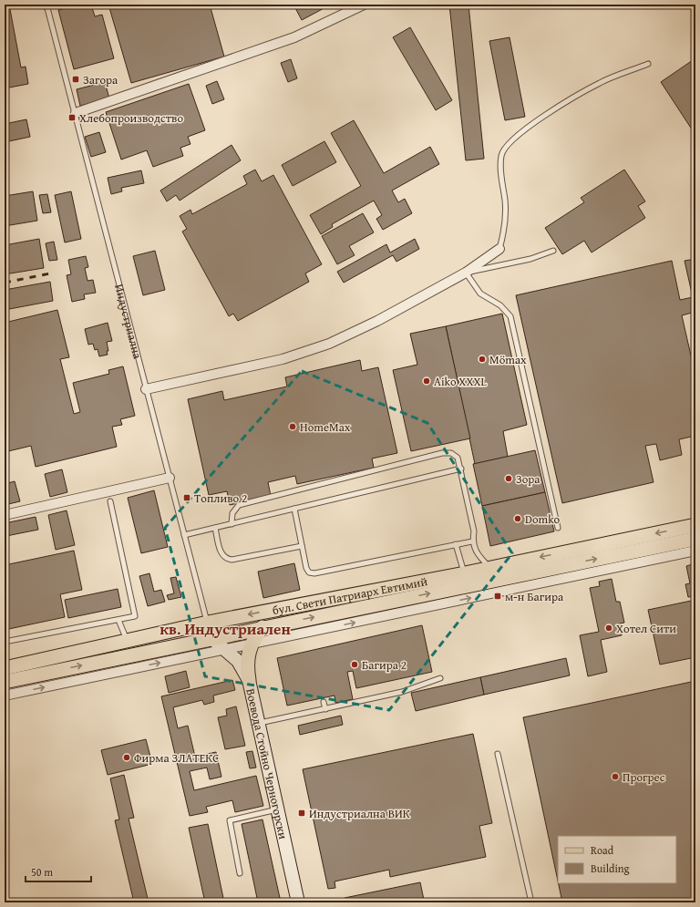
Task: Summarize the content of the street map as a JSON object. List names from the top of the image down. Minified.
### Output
{"streets":{"main road":["бул. Свети Патриарх Евтимий"],"street":["Индустриална","Воевода Стойно Черногорски"]},"crossings":[["Индустриална","бул. Свети Патриарх Евтимий"],["Индустриална","Воевода Стойно Черногорски"],["бул. Свети Патриарх Евтимий","Воевода Стойно Черногорски"]],"districts":["кв. Индустриален"],"places":{"transit":["Загора","Хлебопроизводство","Топливо 2","м-н Багира","Индустриална ВИК"],"other":["Mömax","Aiko XXXL","HomeMax","Зора","Domko","Хотел Сити","Багира 2","Фирма ЗЛАТЕКС","Прогрес"]},"legend":["Road","Building"],"scale_bar":"50 m"}
